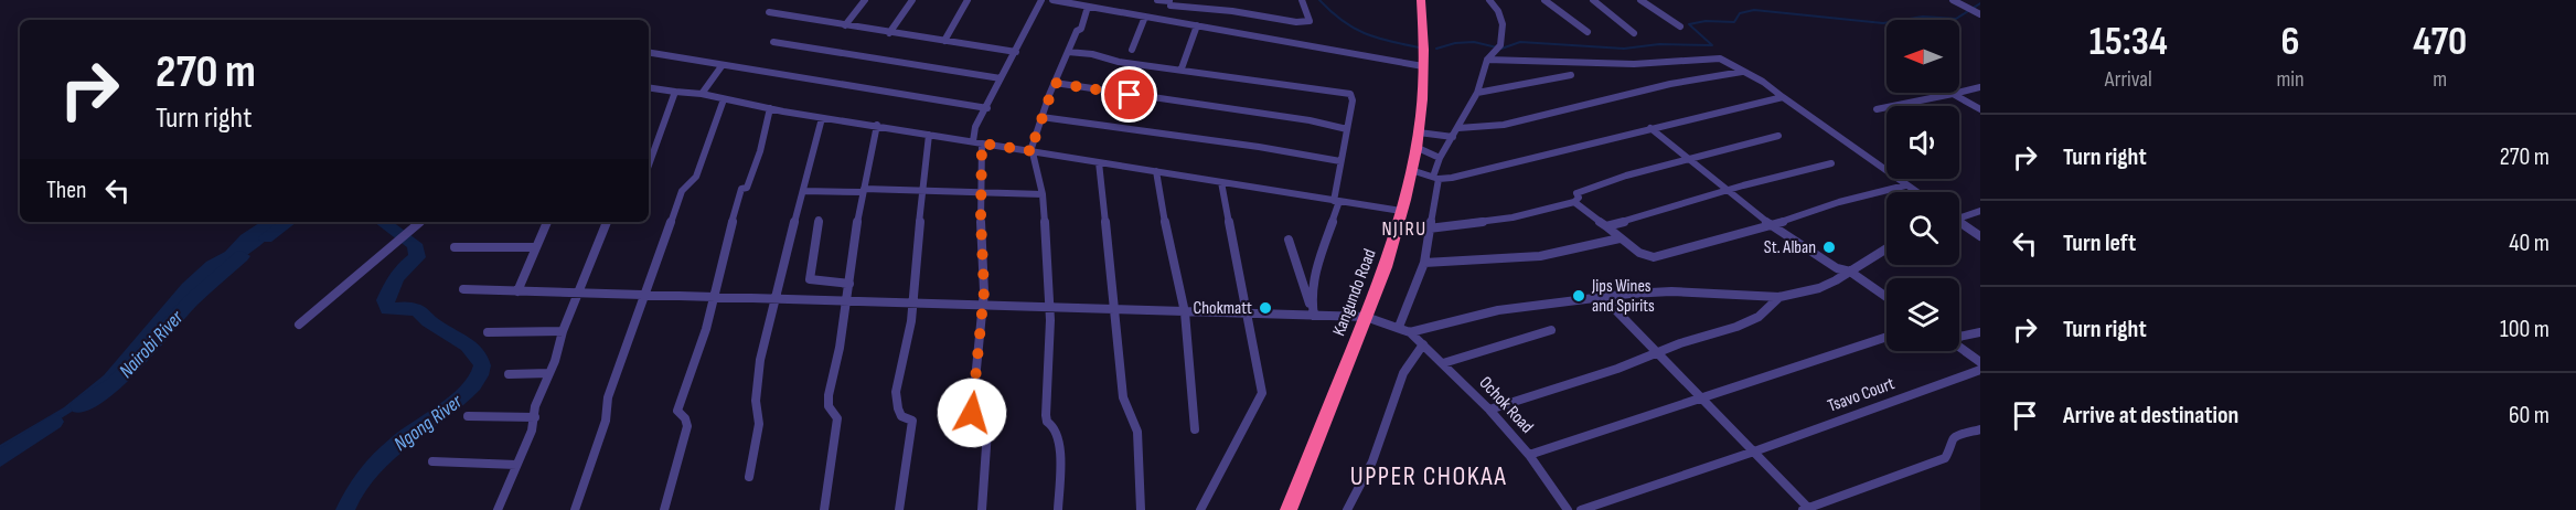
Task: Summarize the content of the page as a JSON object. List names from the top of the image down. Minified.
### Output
{"streets":{"highway":["Kangundo Road"],"street":["Tsavo Court","Ochok Road"]},"crossings":[["Kangundo Road","Ochok Road"]],"districts":["NJIRU","UPPER CHOKAA"],"water":["Nairobi River","Ngong River"],"places":["St. Alban","Jips Wines and Spirits","Chokmatt"],"north":"left","page":{"eta":["15:34","Arrival","6","min","470","m"],"turn":["270 m","Turn right"],"list":[{"name":"Turn right","value":"270 m"},{"name":"Turn left","value":"40 m"},{"name":"Turn right","value":"100 m"},{"name":"Arrive at destination","value":"60 m"}],"then":"Then"}}
